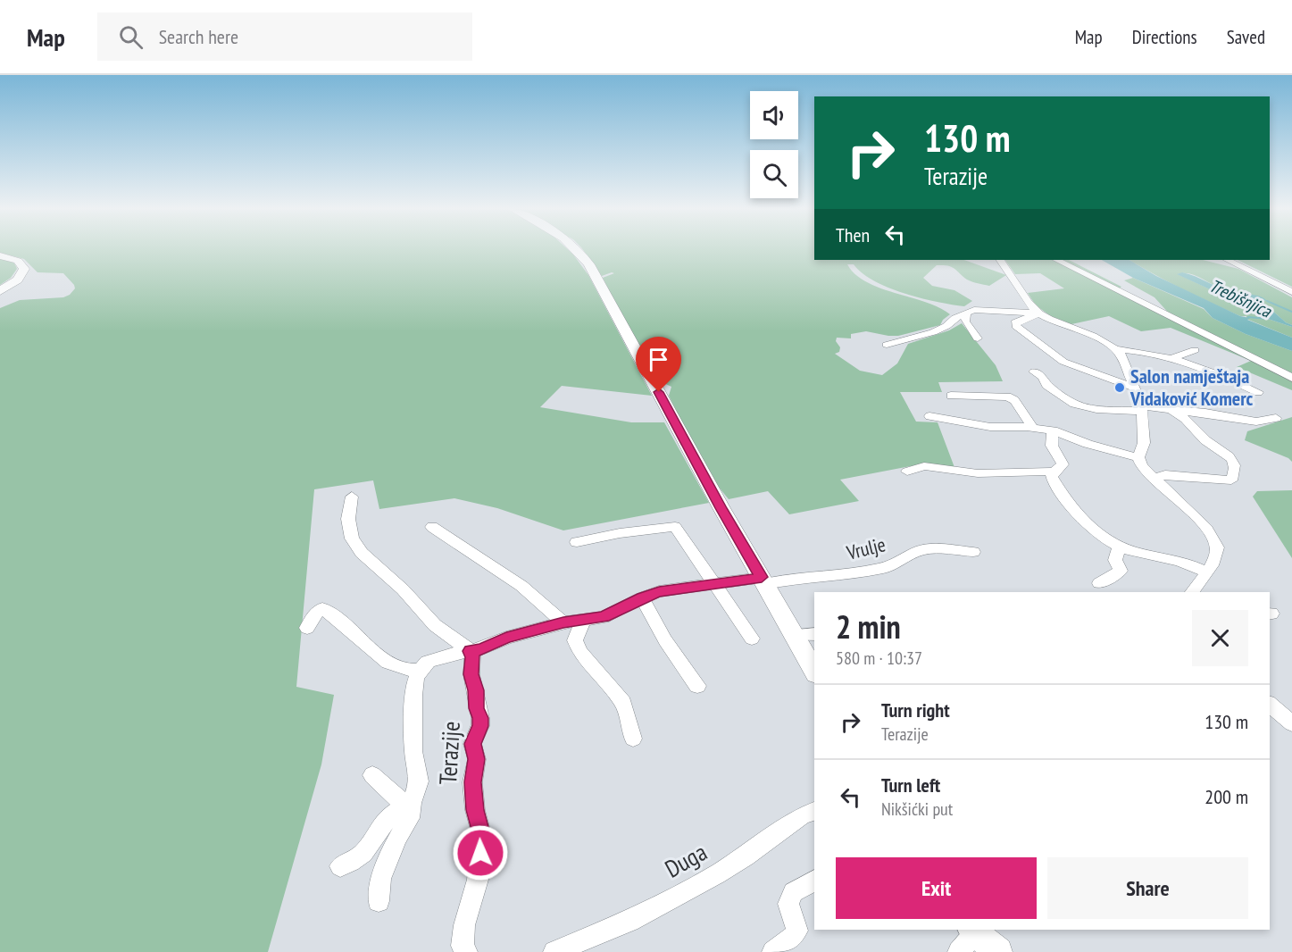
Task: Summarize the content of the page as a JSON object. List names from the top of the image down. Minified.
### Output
{"streets":{"street":["Vrulje","Terazije","Duga"]},"water":["Trebišnjica"],"places":["Salon namještaja Vidaković Komerc"],"page":{"header":"Map","search":"Search here","nav":["Map","Directions","Saved"],"turn":["130 m","Terazije"],"then":"Then","heading":["2 min","580 m · 10:37"],"list":[{"name":"Turn right","note":"Terazije","value":"130 m"},{"name":"Turn left","note":"Nikšićki put","value":"200 m"}],"buttons":["Exit","Share"]}}
